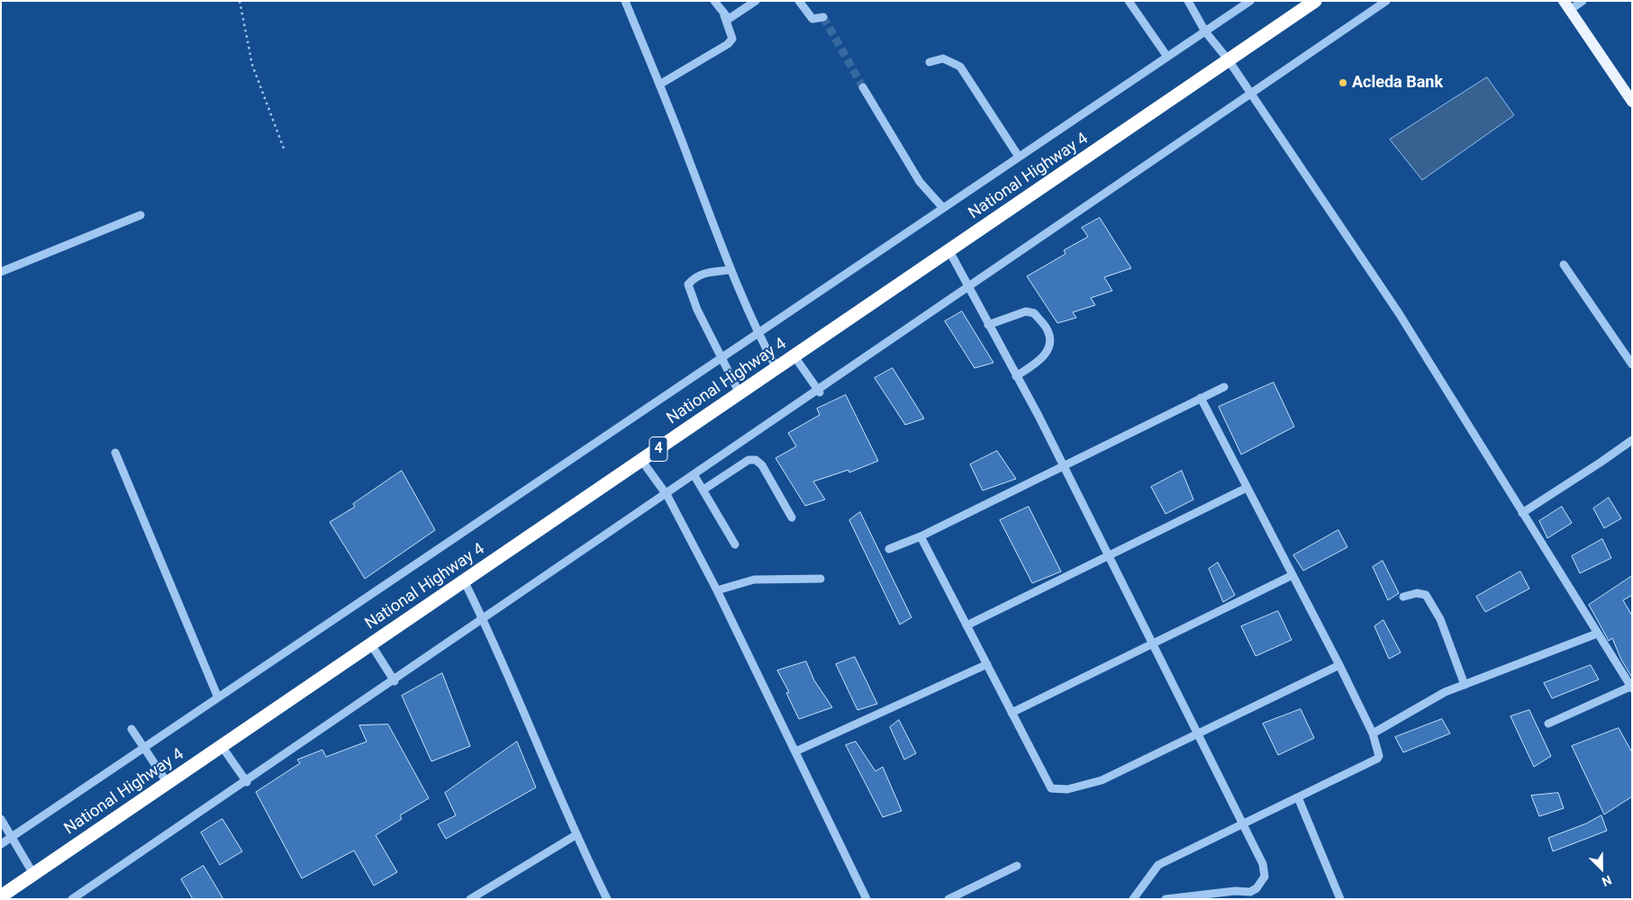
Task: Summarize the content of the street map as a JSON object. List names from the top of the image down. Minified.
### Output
{"streets":{"highway":["National Highway 4","4"]},"places":["Acleda Bank"],"north":"bottom right"}
